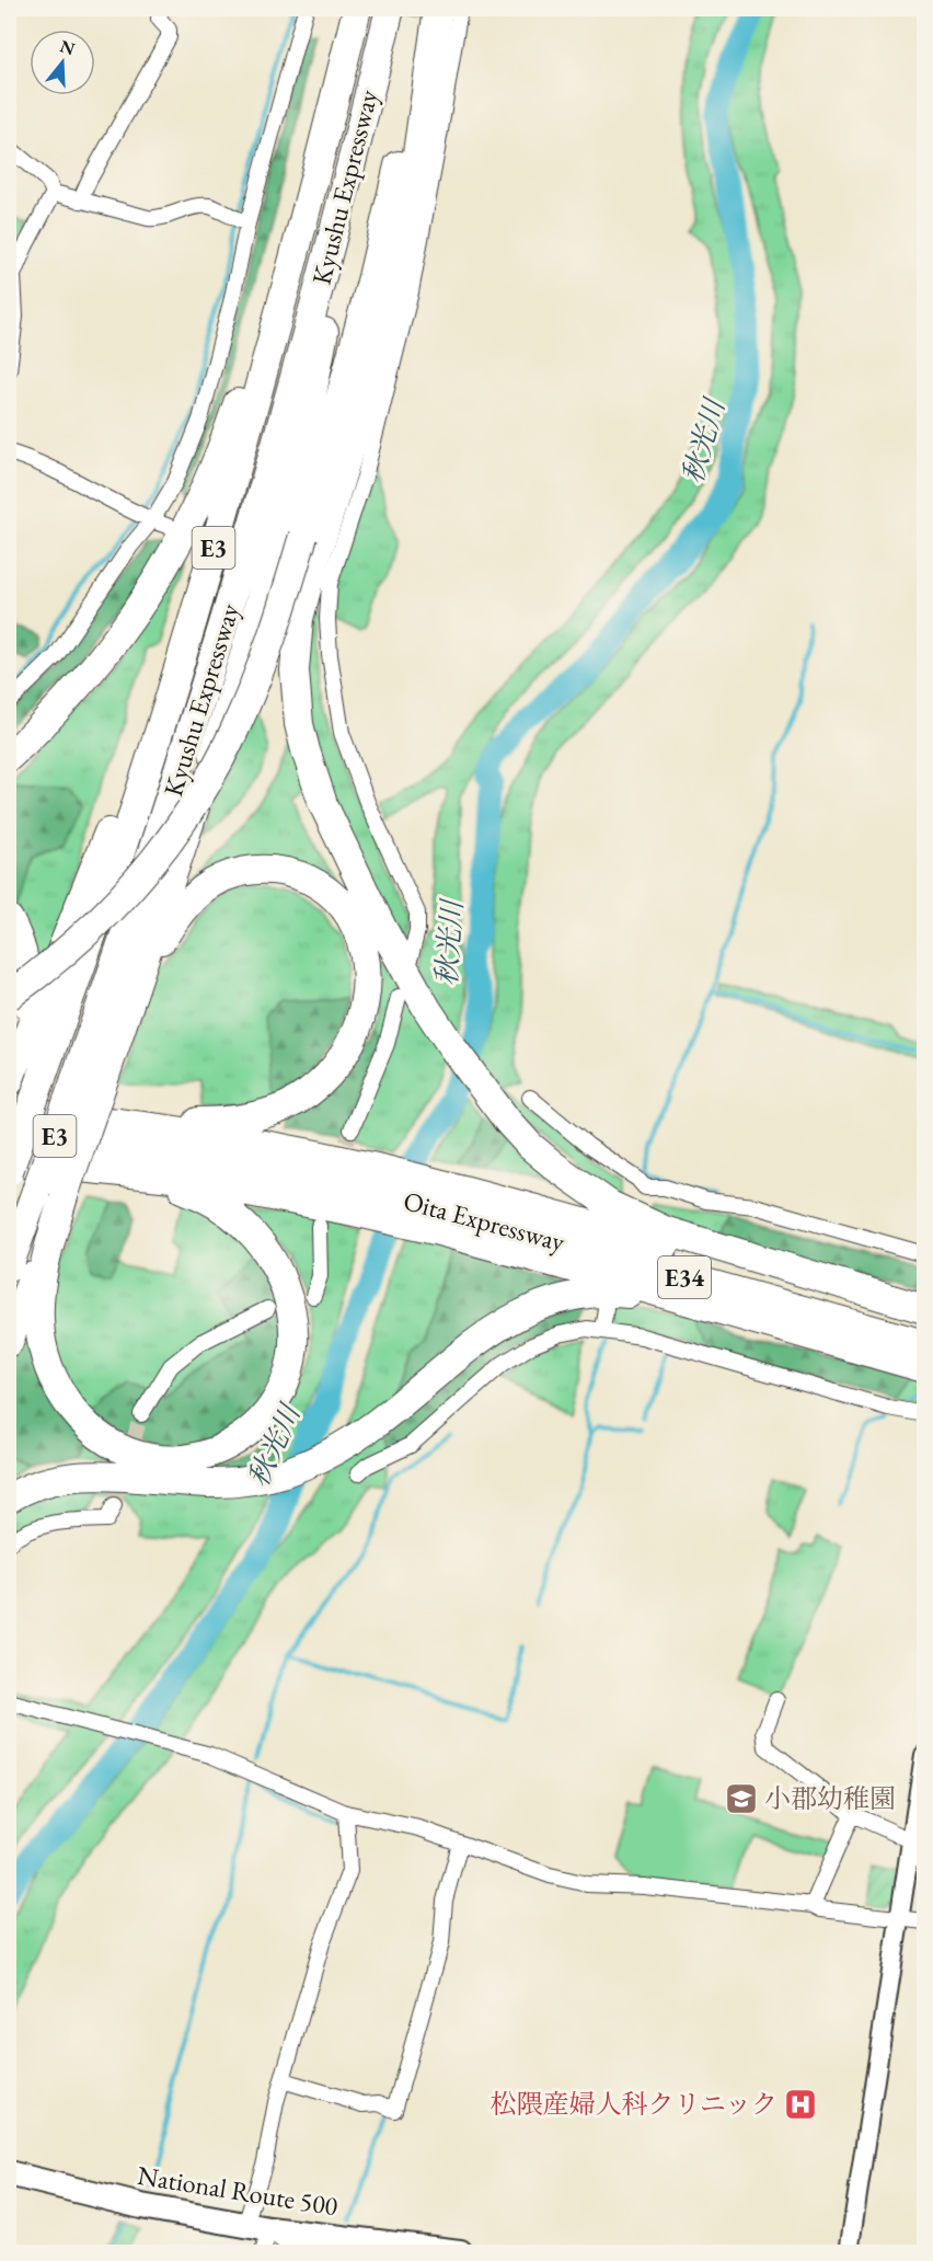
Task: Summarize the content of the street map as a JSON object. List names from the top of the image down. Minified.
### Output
{"streets":{"highway":["Kyushu Expressway","E3","Oita Expressway","E34","National Route 500"]},"crossings":[["Oita Expressway","E34"]],"water":["秋光川"],"places":{"school or university":["小郡幼稚園"],"hospital":["松隈産婦人科クリニック"]},"north":"top"}
